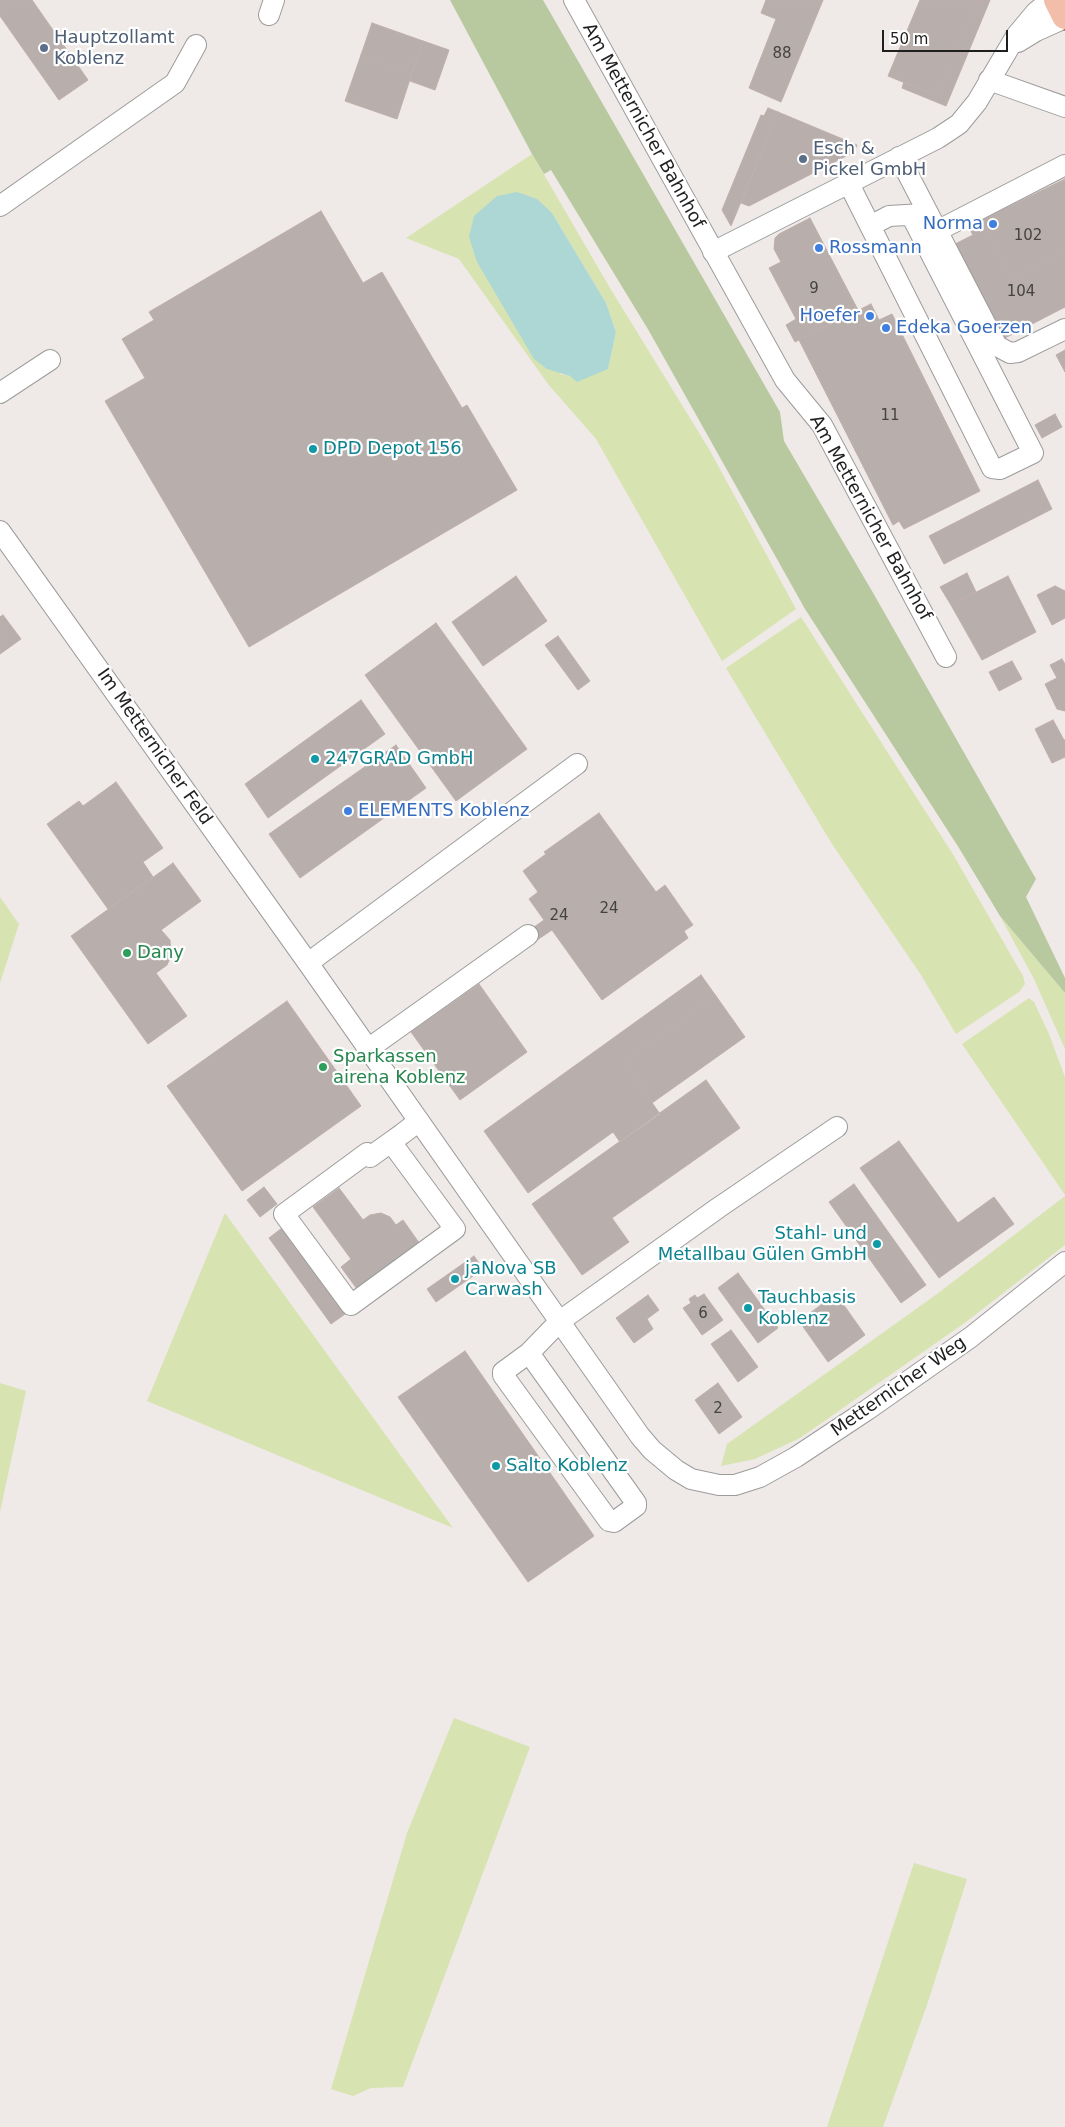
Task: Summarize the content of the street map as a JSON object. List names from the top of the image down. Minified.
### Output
{"streets":{"street":["Am Metternicher Bahnhof","Im Metternicher Feld","Metternicher Weg"]},"crossings":[["Im Metternicher Feld","Metternicher Weg"]],"places":["Hauptzollamt Koblenz","Esch & Pickel GmbH","Norma","Rossmann","Hoefer","Edeka Goerzen","DPD Depot 156","247GRAD GmbH","ELEMENTS Koblenz","Dany","Sparkassen airena Koblenz","Stahl- und Metallbau Gülen GmbH","jaNova SB Carwash","Tauchbasis Koblenz","Salto Koblenz"],"house_numbers":["88","102","9","104","11","24","24","6","2"],"scale_bar":"50 m"}
